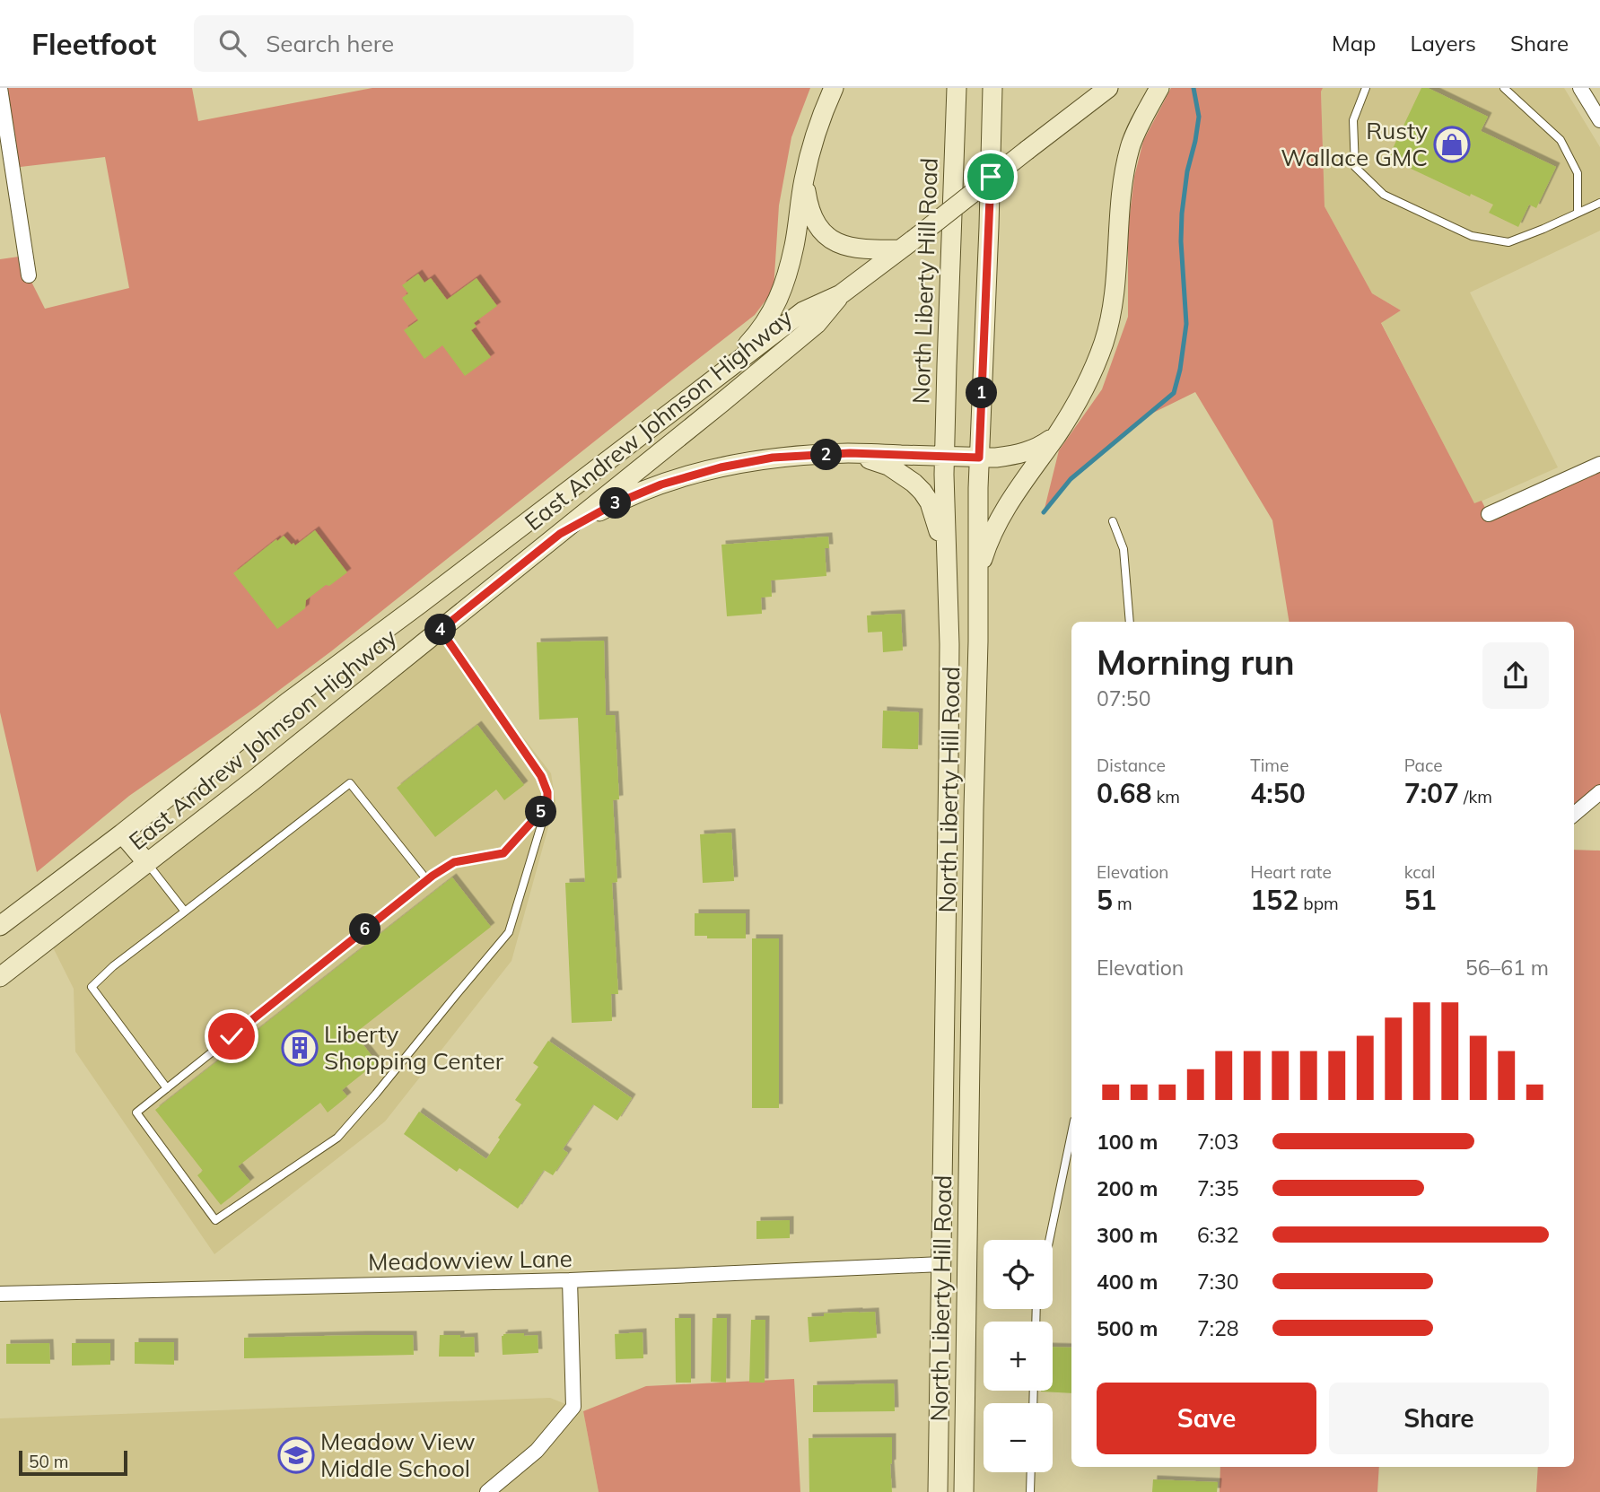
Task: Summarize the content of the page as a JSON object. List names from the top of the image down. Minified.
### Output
{"streets":{"main road":["North Liberty Hill Road","East Andrew Johnson Highway"],"street":["Meadowview Lane"]},"crossings":[["North Liberty Hill Road","Meadowview Lane"]],"places":{"shop":["Rusty Wallace GMC"],"building":["Liberty Shopping Center"],"school or university":["Meadow View Middle School"]},"scale_bar":"50 m","page":{"header":"Fleetfoot","search":"Search here","nav":["Map","Layers","Share"],"pins":["1","2","3","4","5","6"],"heading":["Morning run","07:50"],"stats":[["Distance","0.68 km"],["Time","4:50"],["Pace","7:07 /km"],["Elevation","5 m"],["Heart rate","152 bpm"],["kcal","51"]],"chart":["Elevation","56–61 m"],"list":[{"name":"100 m","note":"7:03"},{"name":"200 m","note":"7:35"},{"name":"300 m","note":"6:32"},{"name":"400 m","note":"7:30"},{"name":"500 m","note":"7:28"}],"map_buttons":["+","−"],"buttons":["Save","Share"],"scale":"50 m"}}
